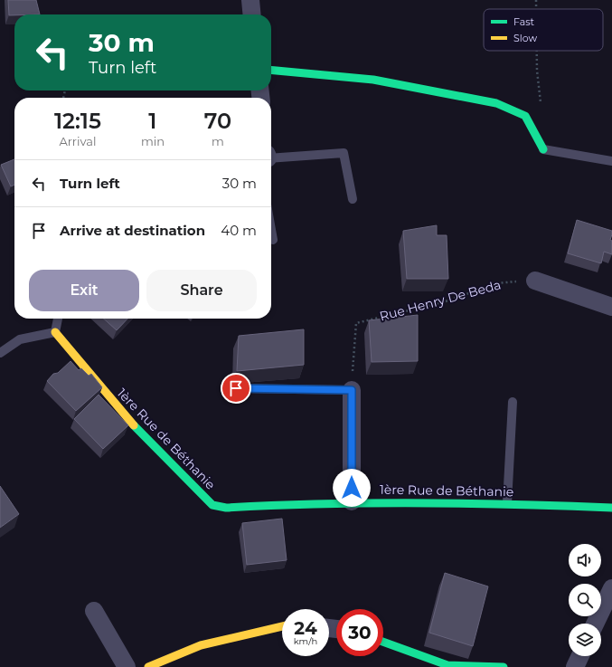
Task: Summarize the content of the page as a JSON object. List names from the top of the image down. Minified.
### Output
{"streets":{"street":["1ère Rue de Béthanie"],"path":["Rue Henry De Beda"]},"legend":["Fast","Slow"],"page":{"turn":["30 m","Turn left"],"eta":["12:15","Arrival","1","min","70","m"],"list":[{"name":"Turn left","value":"30 m"},{"name":"Arrive at destination","value":"40 m"}],"buttons":["Exit","Share"],"speed":"24 km/h","limit":"30"}}
